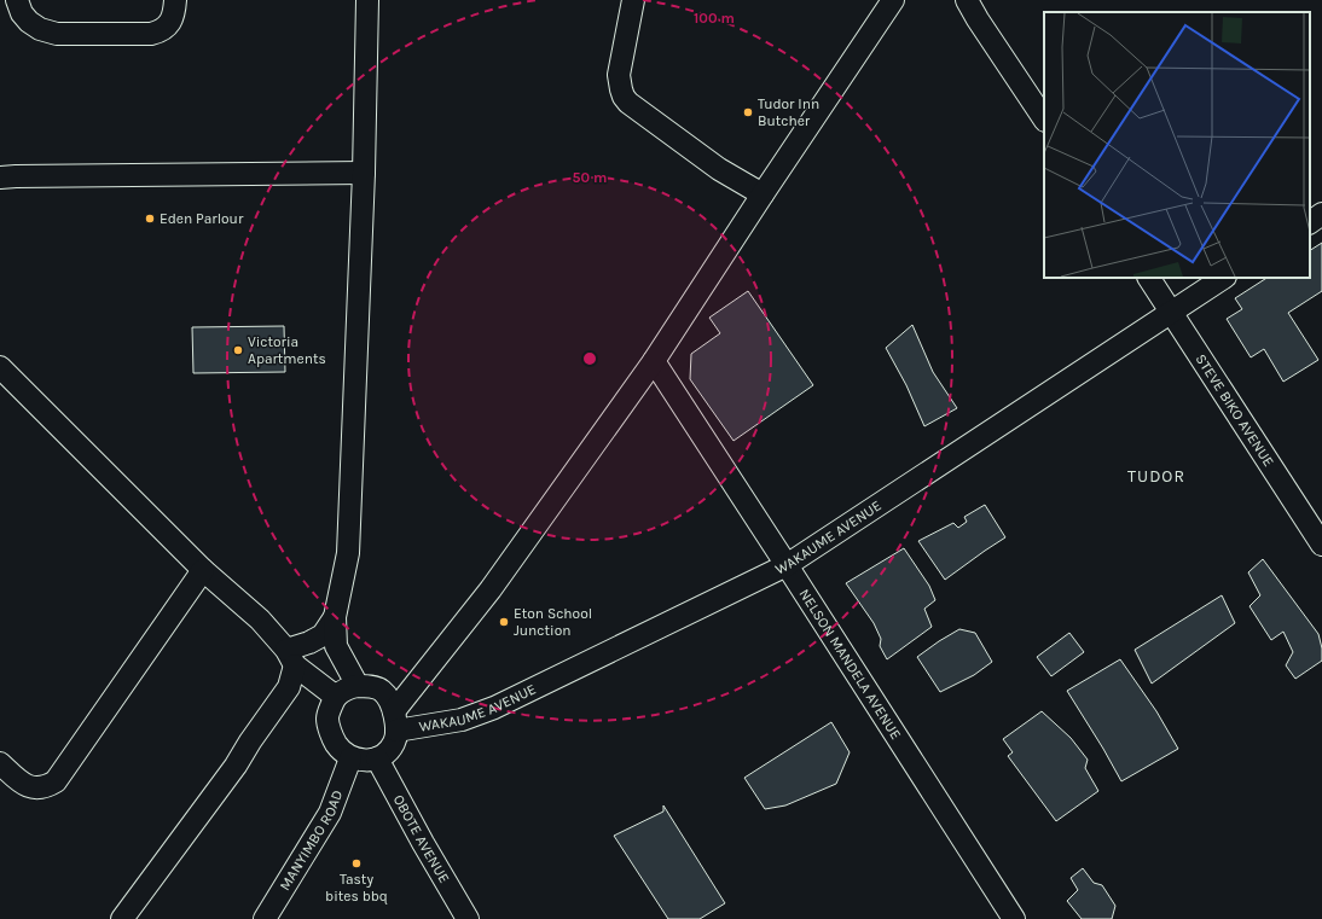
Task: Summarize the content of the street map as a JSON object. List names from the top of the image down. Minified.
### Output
{"streets":{"street":["STEVE BIKO AVENUE","WAKAUME AVENUE","NELSON MANDELA AVENUE","MANYIMBO ROAD","OBOTE AVENUE"]},"crossings":[["STEVE BIKO AVENUE","WAKAUME AVENUE"],["WAKAUME AVENUE","NELSON MANDELA AVENUE"],["WAKAUME AVENUE","MANYIMBO ROAD"],["WAKAUME AVENUE","OBOTE AVENUE"],["MANYIMBO ROAD","OBOTE AVENUE"]],"districts":["TUDOR"],"places":["Tudor Inn Butcher","Eden Parlour","Victoria Apartments","Eton School Junction","Tasty bites bbq"],"rings":["100 m","50 m"]}
